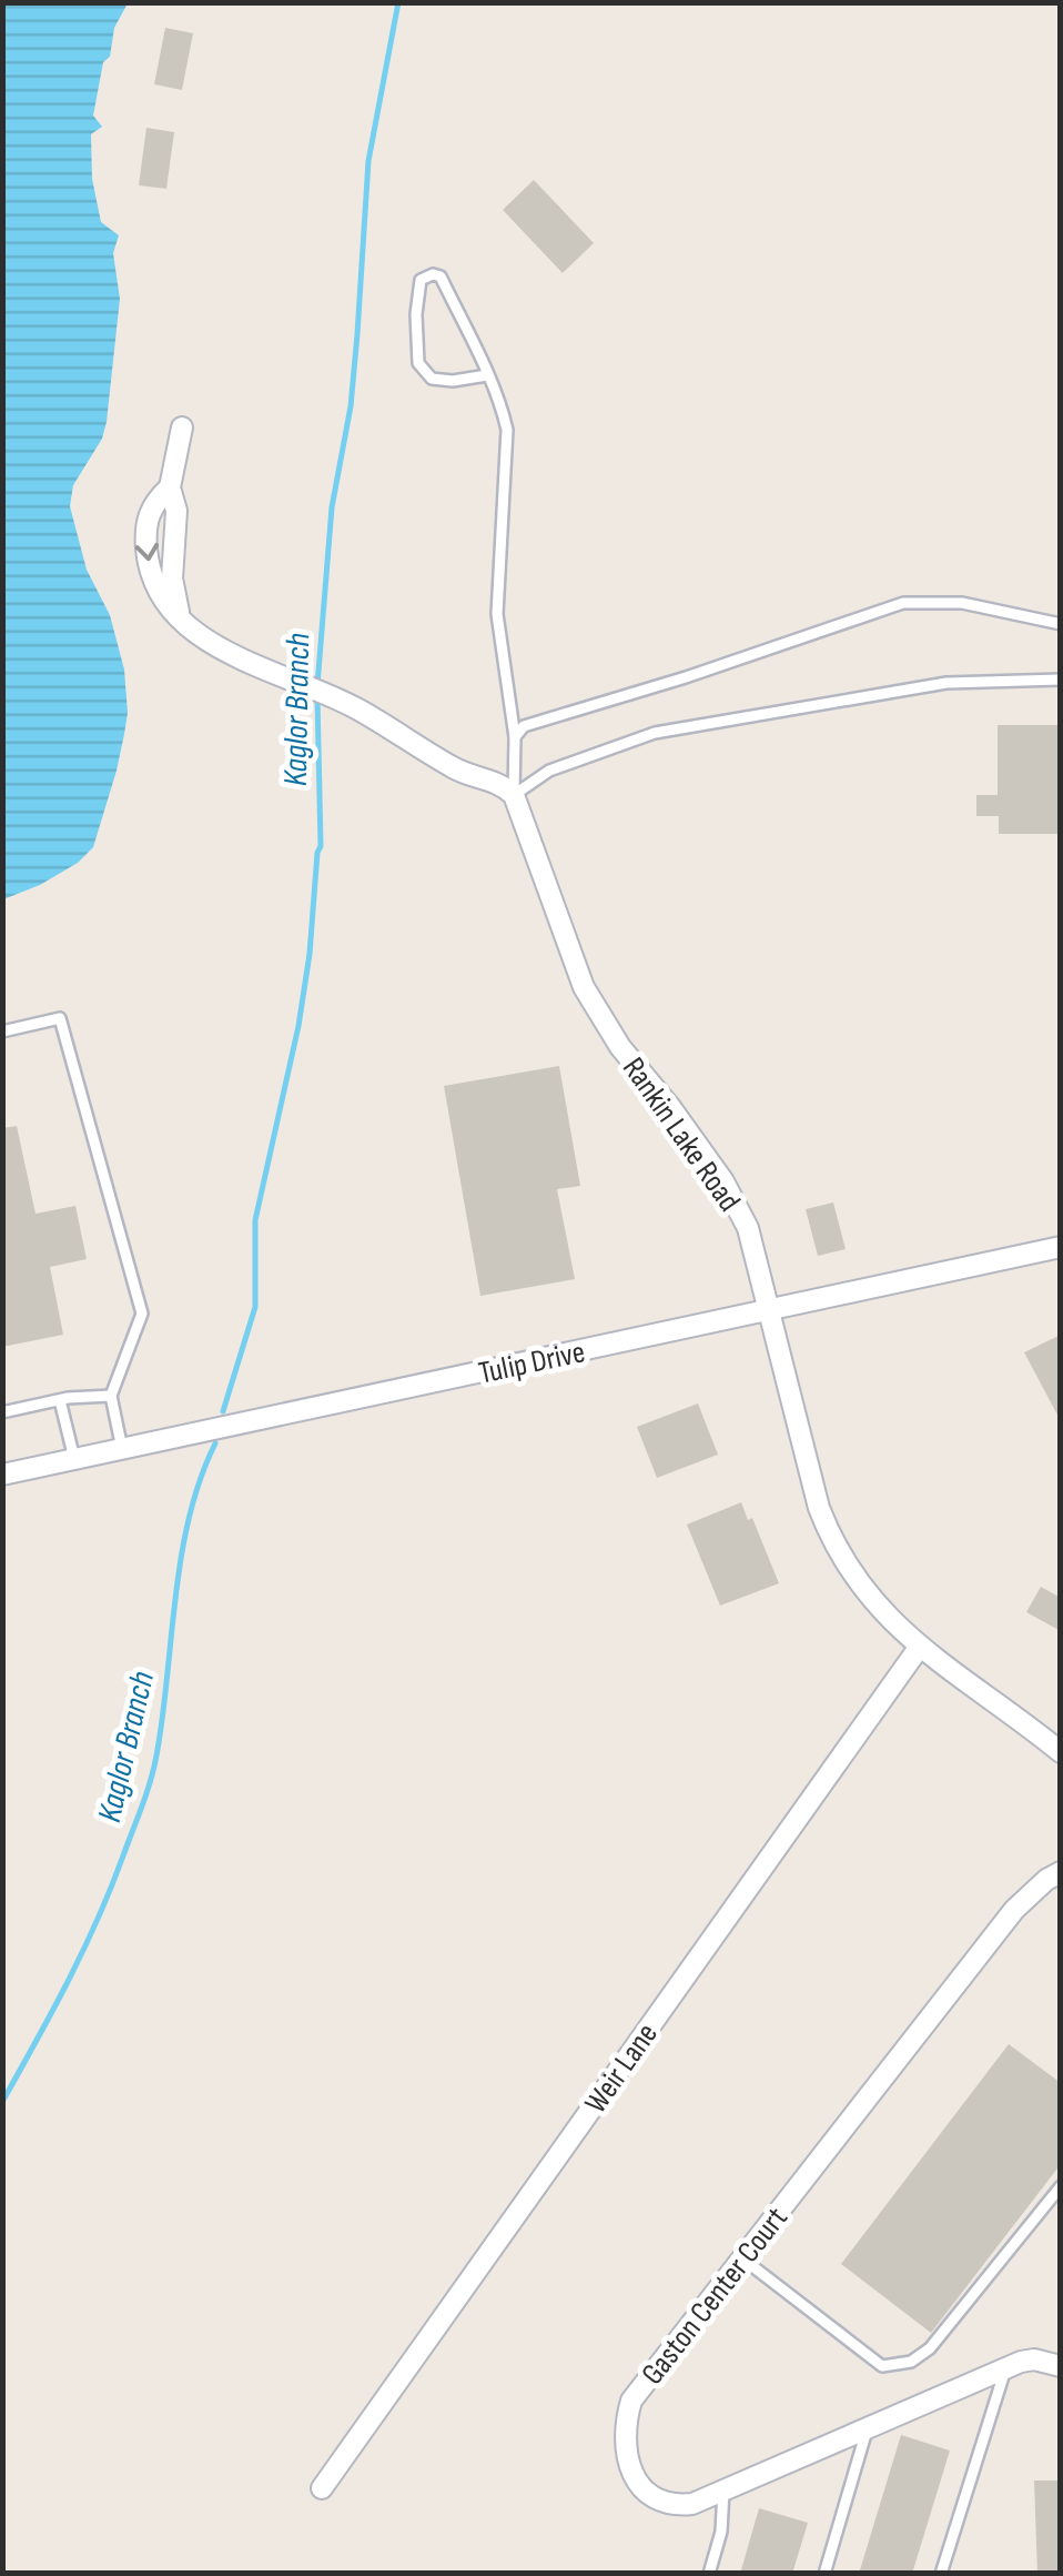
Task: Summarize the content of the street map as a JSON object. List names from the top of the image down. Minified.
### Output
{"streets":{"street":["Rankin Lake Road","Tulip Drive","Weir Lane","Gaston Center Court"]},"crossings":[["Rankin Lake Road","Tulip Drive"],["Rankin Lake Road","Weir Lane"]],"water":["Kaglor Branch"]}
